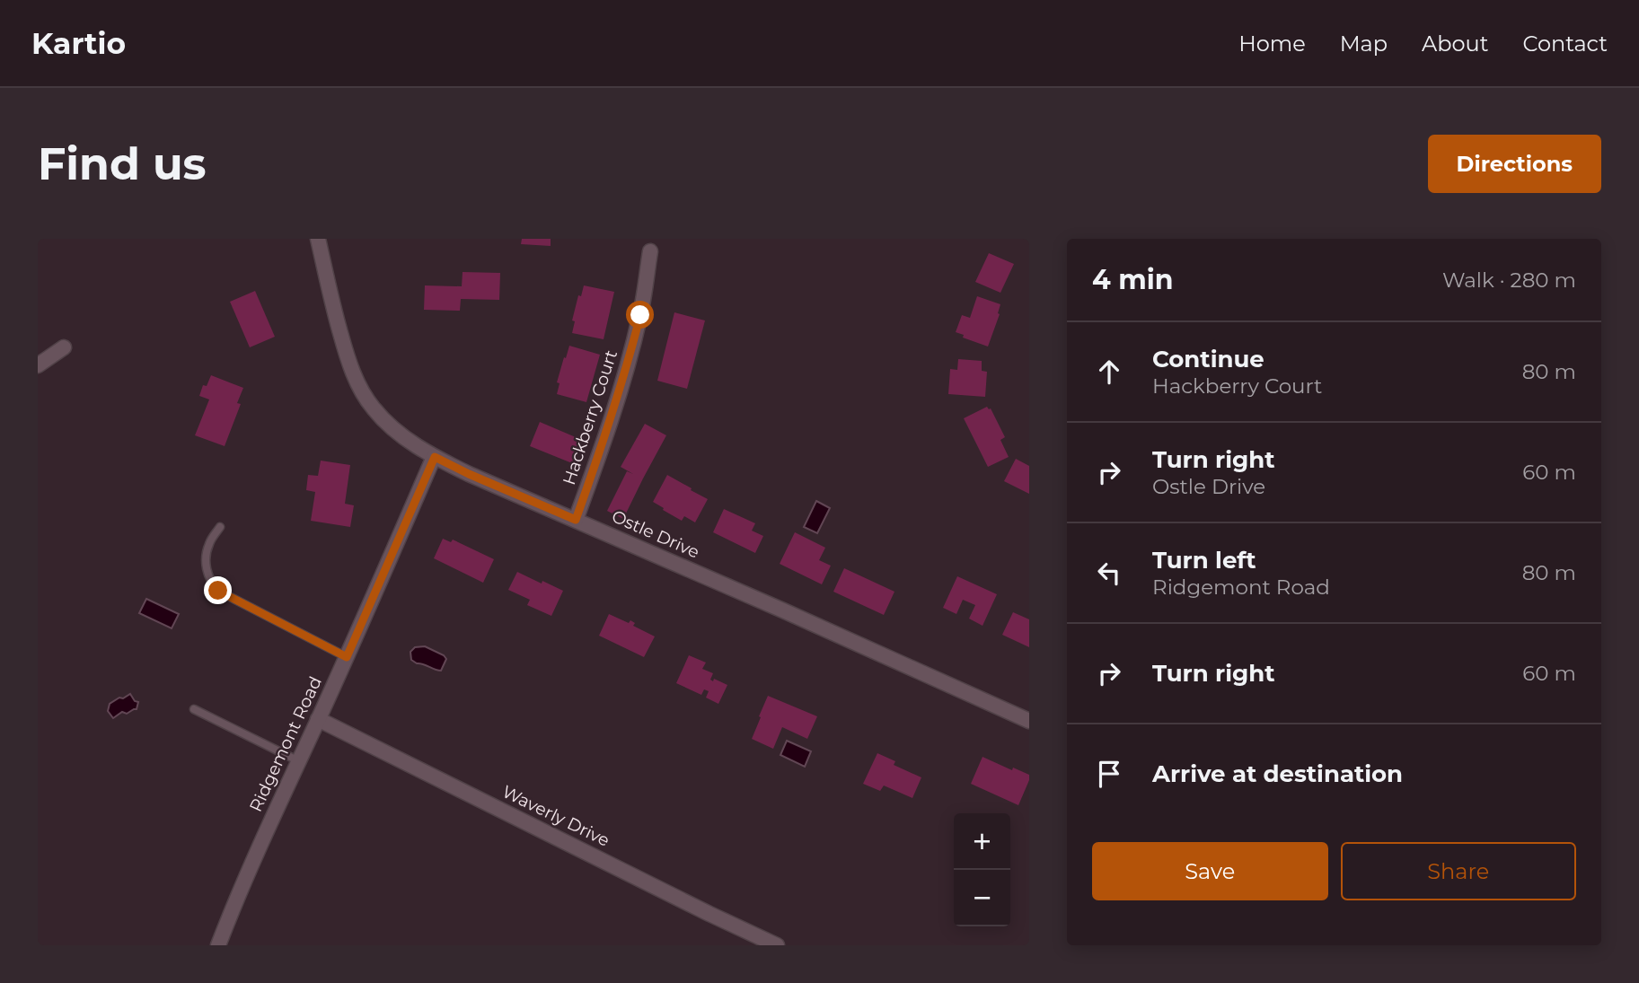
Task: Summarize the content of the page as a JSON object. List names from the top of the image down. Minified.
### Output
{"streets":{"street":["Hackberry Court","Ostle Drive","Ridgemont Road","Waverly Drive"]},"crossings":[["Hackberry Court","Ostle Drive"],["Ostle Drive","Ridgemont Road"],["Ridgemont Road","Waverly Drive"]],"page":{"header":"Kartio","nav":["Home","Map","About","Contact"],"buttons":["Directions",["Save","Share"]],"title":"Find us","heading":["4 min","Walk · 280 m"],"list":[["Continue","Hackberry Court","80 m"],["Turn right","Ostle Drive","60 m"],["Turn left","Ridgemont Road","80 m"],["Turn right","60 m"],"Arrive at destination"],"map_buttons":["+","−"]}}
